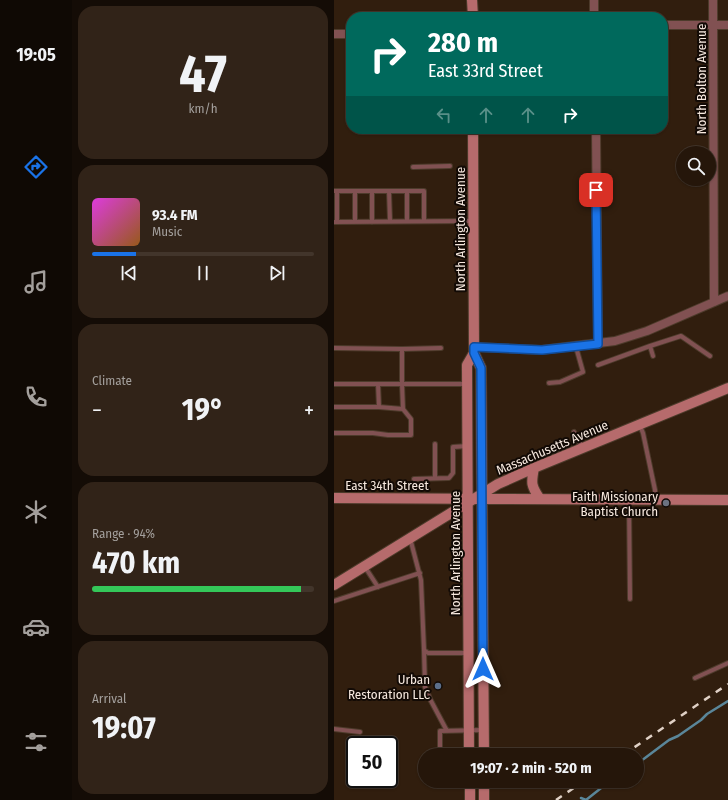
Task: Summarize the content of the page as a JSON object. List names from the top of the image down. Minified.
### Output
{"streets":{"main road":["North Arlington Avenue","Massachusetts Avenue","East 34th Street"],"street":["North Bolton Avenue"]},"crossings":[["North Arlington Avenue","Massachusetts Avenue"],["North Arlington Avenue","East 34th Street"],["Massachusetts Avenue","East 34th Street"]],"places":["Faith Missionary Baptist Church","Urban Restoration LLC"],"page":{"tabs":"19:05","tile":[["47","km/h"],"Climate",["Range · 94%","470 km"],["Arrival","19:07"]],"turn":["280 m","East 33rd Street"],"song":["93.4 FM","Music"],"heat":["−","19°","+"],"limit":"50","trip":"19:07 · 2 min · 520 m"}}
